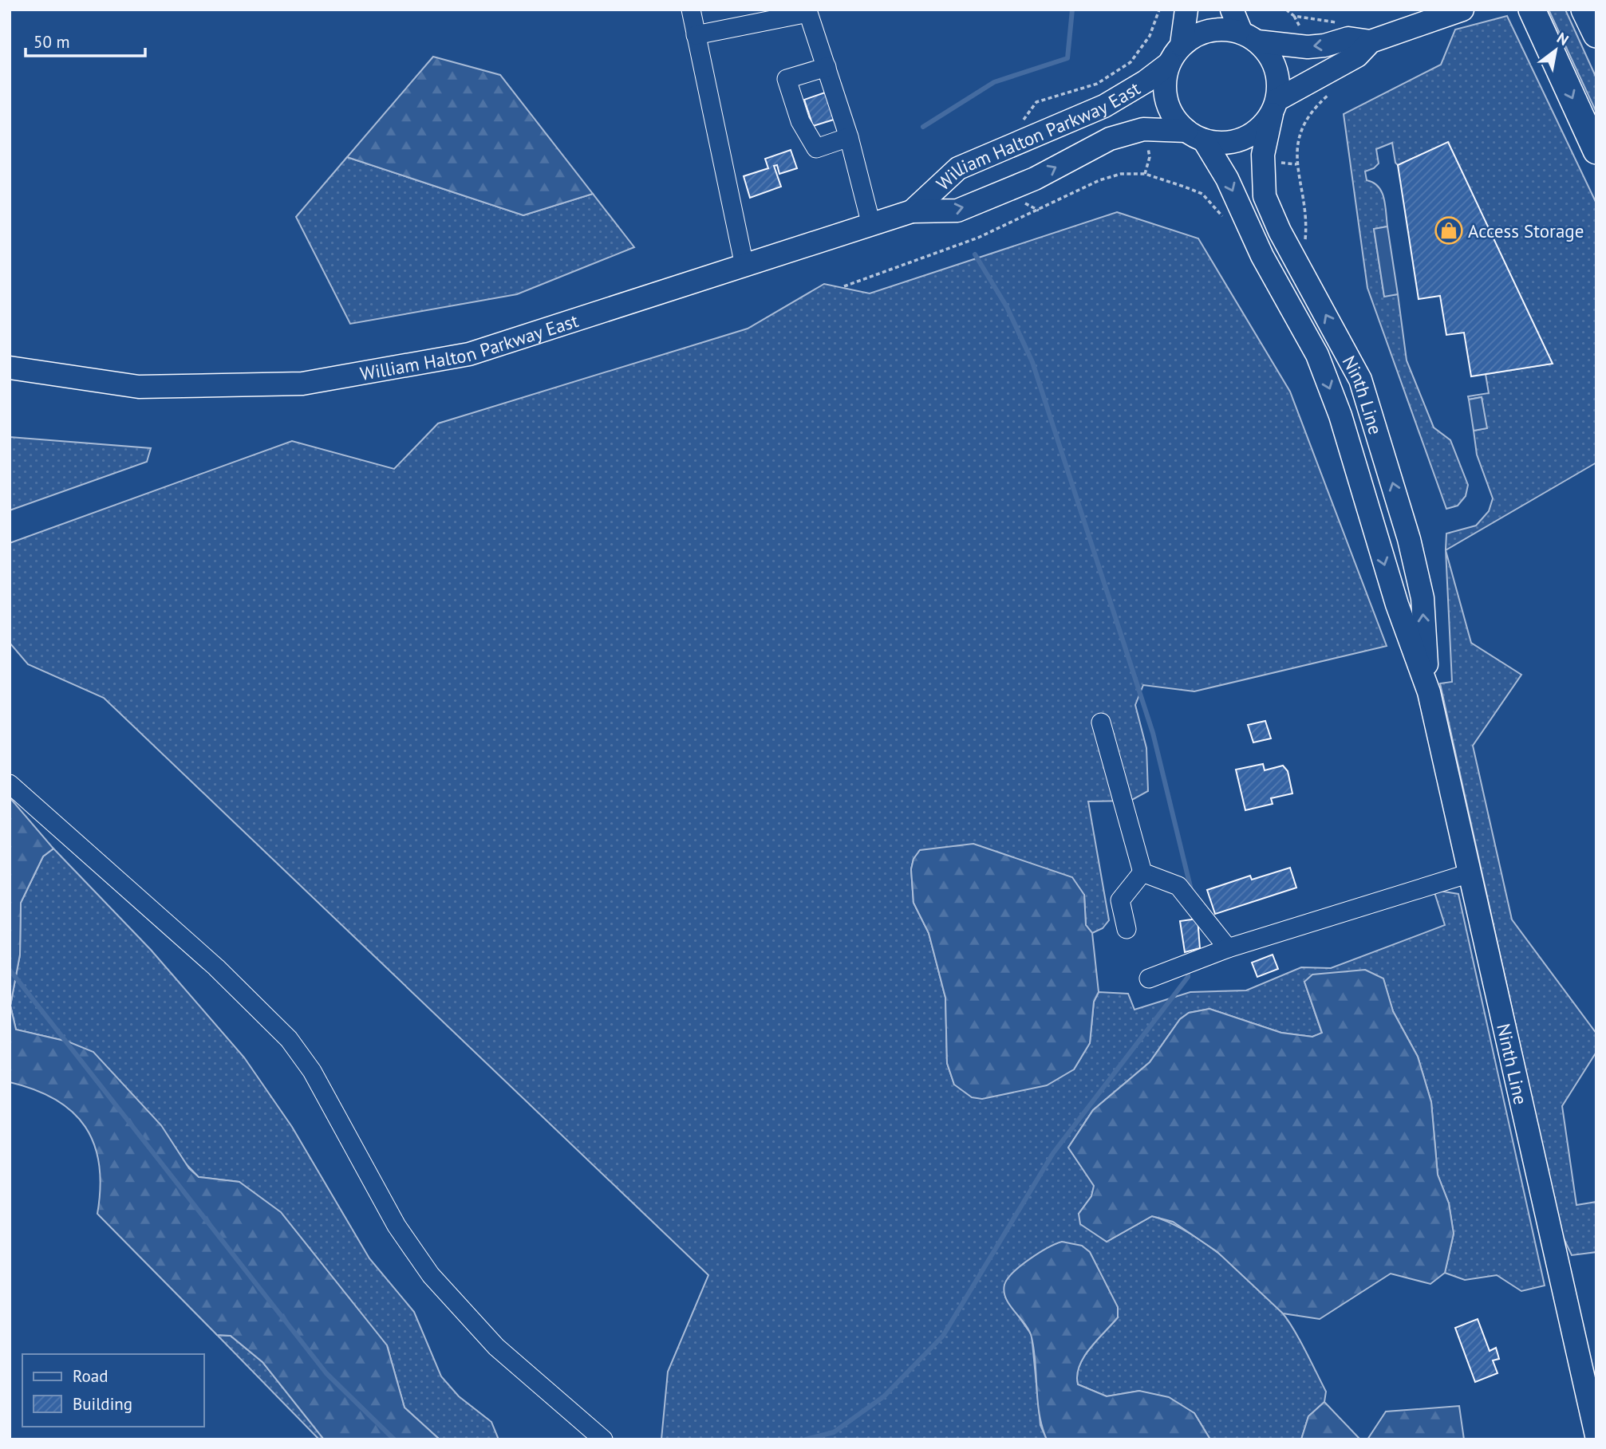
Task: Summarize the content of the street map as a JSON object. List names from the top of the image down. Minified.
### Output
{"streets":{"main road":["William Halton Parkway East","Ninth Line"]},"crossings":[["William Halton Parkway East","Ninth Line"]],"places":{"shop":["Access Storage"]},"legend":["Road","Building"],"scale_bar":"50 m","north":"top right"}
